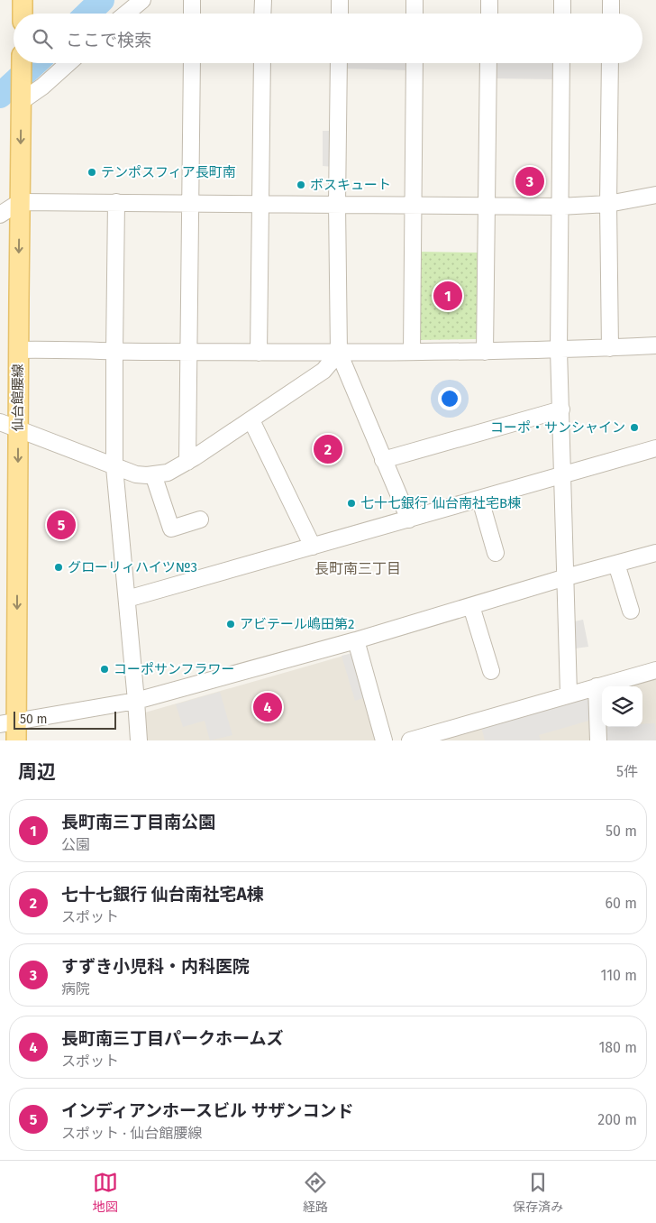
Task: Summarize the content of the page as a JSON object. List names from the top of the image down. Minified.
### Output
{"streets":{"main road":["仙台館腰線"]},"one_way":["仙台館腰線"],"districts":["長町南三丁目"],"places":["テンポスフィア長町南","ボスキュート","コーポ・サンシャイン","七十七銀行 仙台南社宅B棟","グローリィハイツ№3","アビテール嶋田第2","コーポサンフラワー"],"scale_bar":"50 m","page":{"search":"ここで検索","pins":["3","1","2","5","4"],"scale":"50 m","heading":["周辺","5件"],"list":[{"mark":"1","name":"長町南三丁目南公園","note":"公園","value":"50 m"},{"mark":"2","name":"七十七銀行 仙台南社宅A棟","note":"スポット","value":"60 m"},{"mark":"3","name":"すずき小児科・内科医院","note":"病院","value":"110 m"},{"mark":"4","name":"長町南三丁目パークホームズ","note":"スポット","value":"180 m"},{"mark":"5","name":"インディアンホースビル サザンコンド","note":"スポット · 仙台館腰線","value":"200 m"}],"nav":["地図","経路","保存済み"]}}
